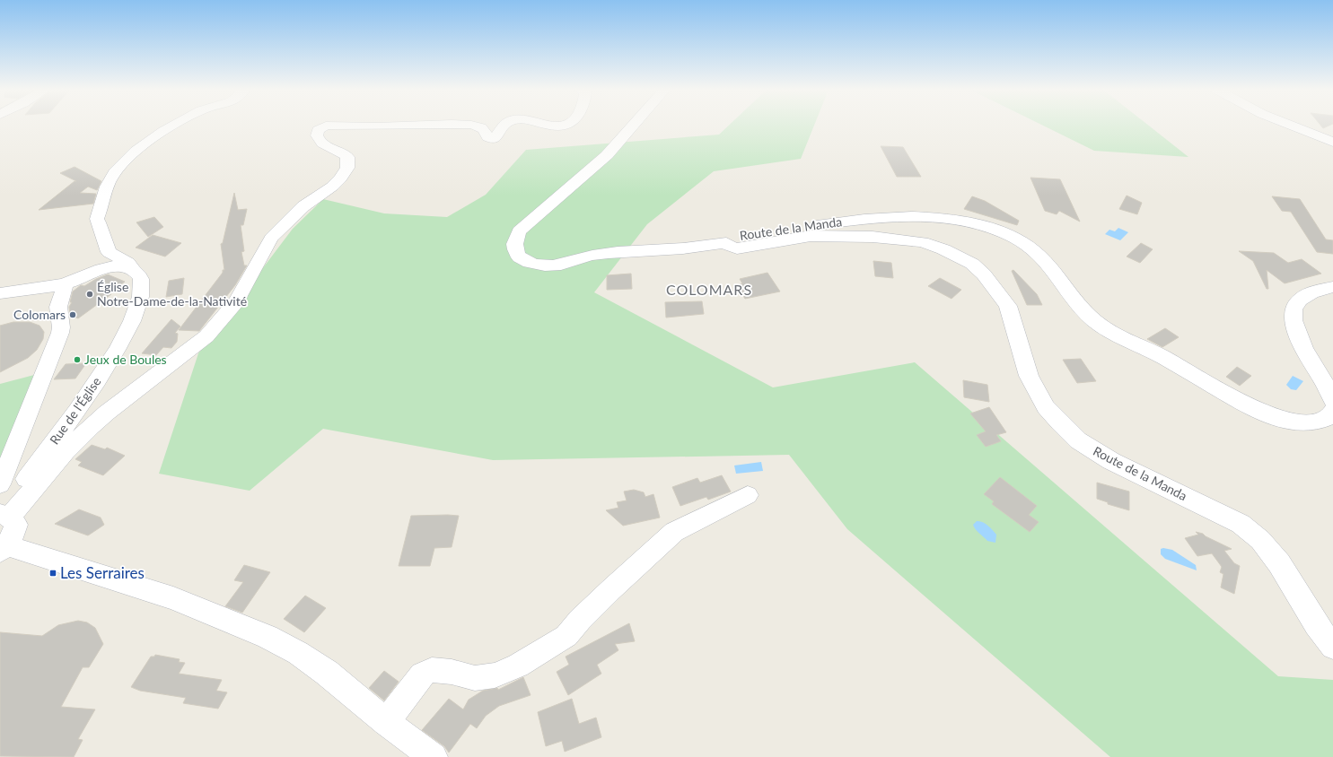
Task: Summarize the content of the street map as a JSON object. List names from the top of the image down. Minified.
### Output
{"streets":{"main road":["Route de la Manda"],"street":["Rue de l'Église"]},"districts":["COLOMARS"],"places":{"other":["Église Notre-Dame-de-la-Nativité","Colomars","Jeux de Boules"],"transit":["Les Serraires"]}}
